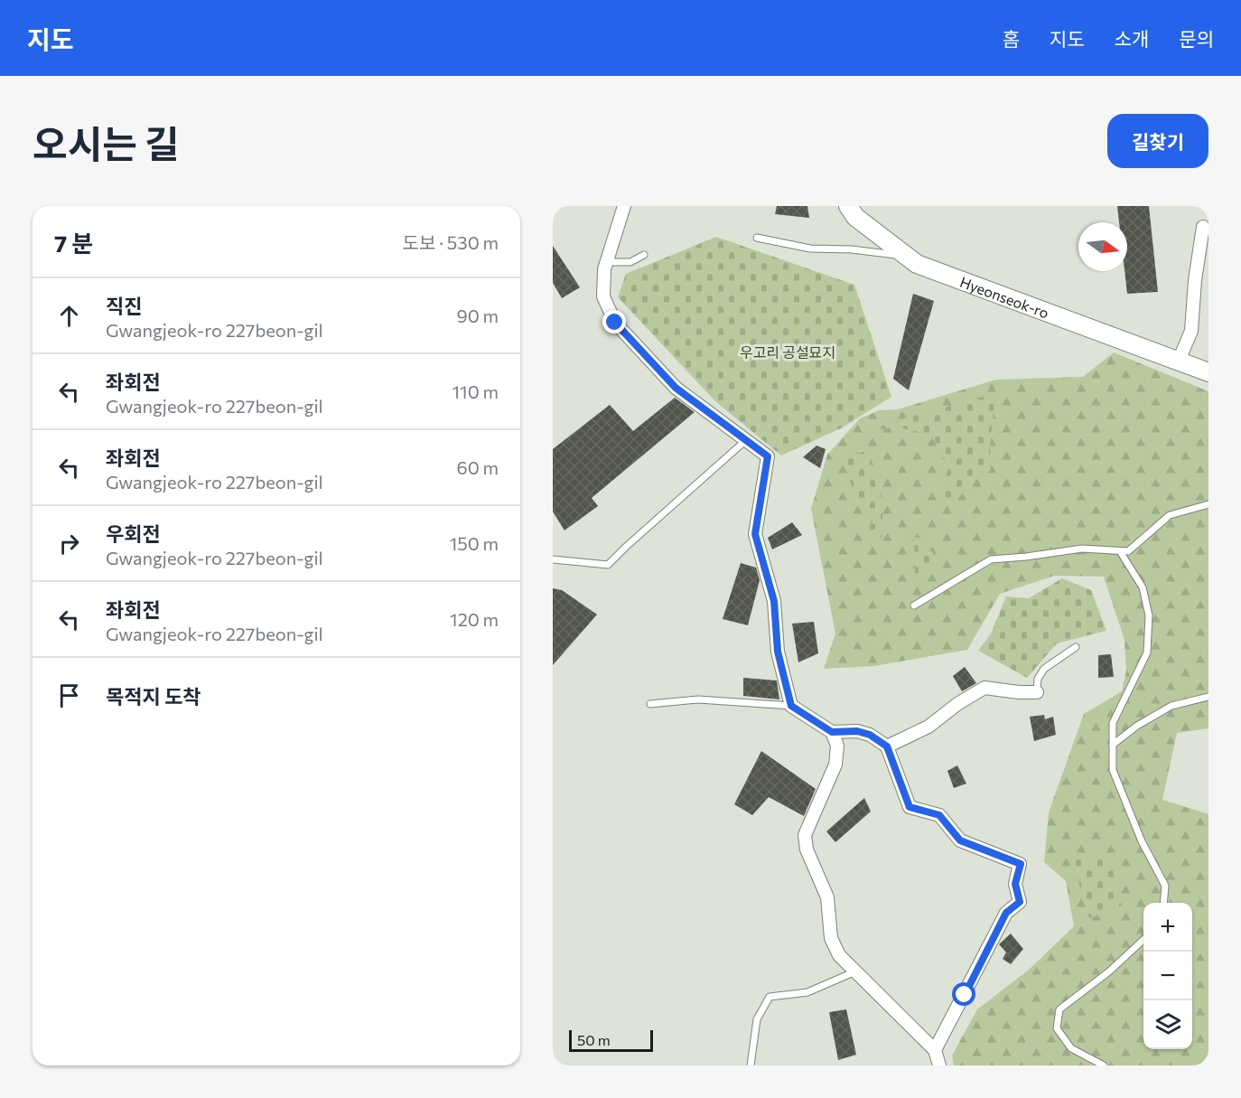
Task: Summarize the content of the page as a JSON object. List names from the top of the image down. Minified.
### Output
{"streets":{"street":["Hyeonseok-ro"]},"parks":["우고리 공설묘지"],"scale_bar":"50 m","north":"right","page":{"header":"지도","nav":["홈","지도","소개","문의"],"title":"오시는 길","buttons":"길찾기","heading":["7 분","도보 · 530 m"],"list":[["직진","Gwangjeok-ro 227beon-gil","90 m"],["좌회전","Gwangjeok-ro 227beon-gil","110 m"],["좌회전","Gwangjeok-ro 227beon-gil","60 m"],["우회전","Gwangjeok-ro 227beon-gil","150 m"],["좌회전","Gwangjeok-ro 227beon-gil","120 m"],"목적지 도착"],"map_buttons":["+","−"],"scale":"50 m"}}
